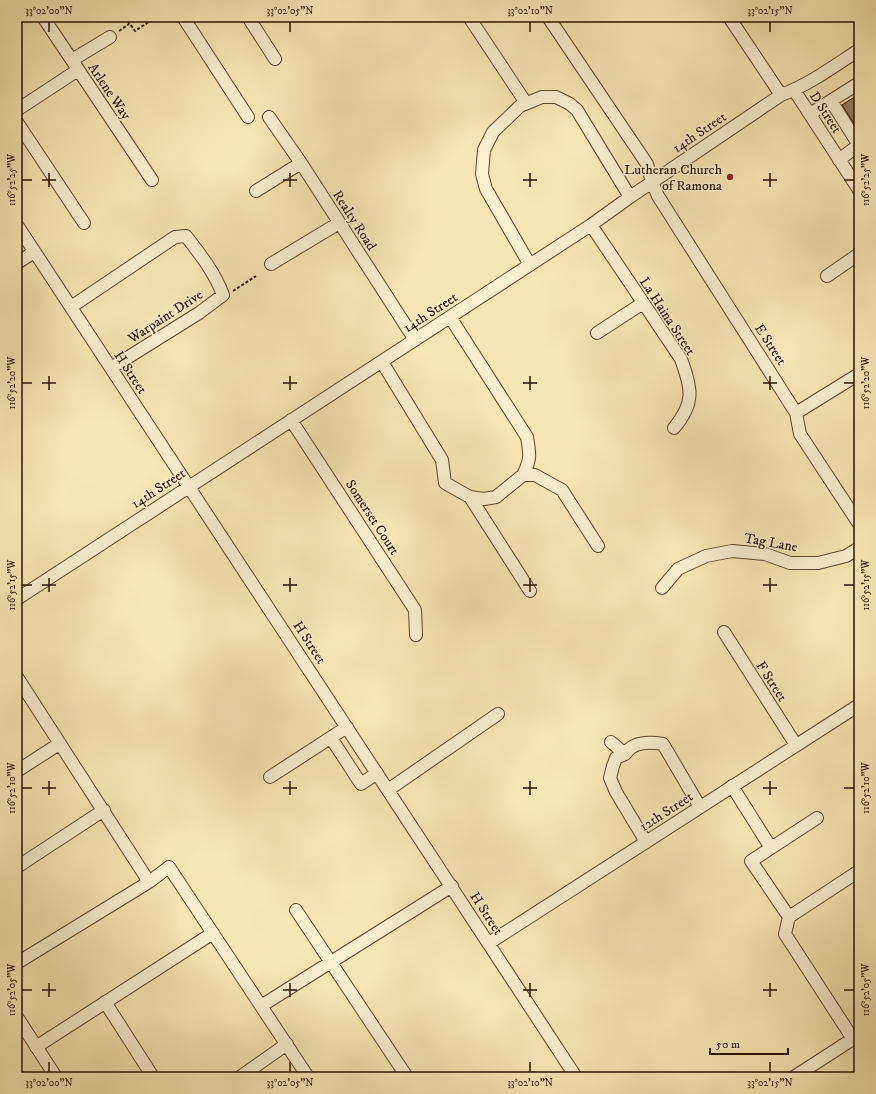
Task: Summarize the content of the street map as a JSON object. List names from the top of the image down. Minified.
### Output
{"streets":{"street":["Arlene Way","D Street","14th Street","Realty Road","Warpaint Drive","La Haina Street","E Street","H Street","Somerset Court","Tag Lane","F Street","12th Street"]},"crossings":[["D Street","14th Street"],["14th Street","Realty Road"],["14th Street","La Haina Street"],["14th Street","E Street"],["14th Street","H Street"],["14th Street","Somerset Court"],["Warpaint Drive","H Street"],["H Street","12th Street"],["F Street","12th Street"]],"places":["Lutheran Church of Ramona"],"scale_bar":"50 m","coordinates":["33°02'00\"N","33°02'05\"N","33°02'10\"N","33°02'15\"N","116°52'25\"W","116°52'20\"W","116°52'15\"W","116°52'10\"W","116°52'05\"W"]}
